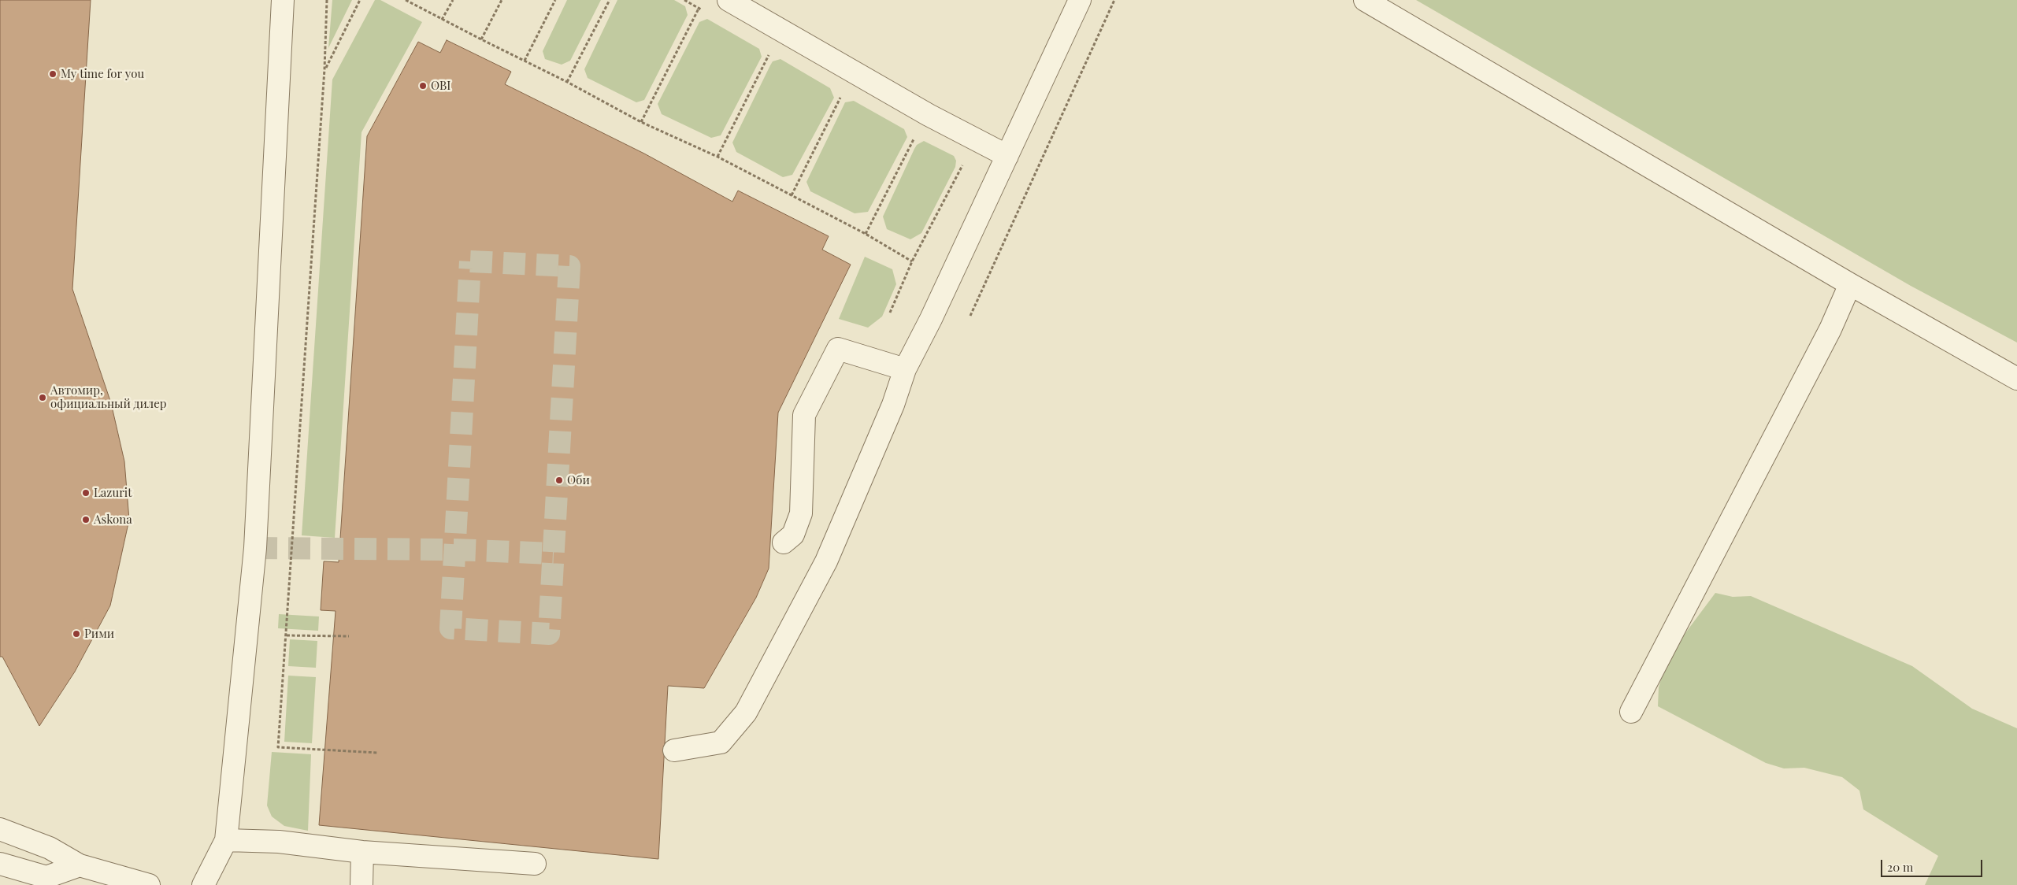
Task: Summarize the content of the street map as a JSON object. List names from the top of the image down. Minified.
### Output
{"places":["My time for you","OBI","Автомир, официальный дилер","Оби","Lazurit","Askona","Рими"],"scale_bar":"20 m"}
